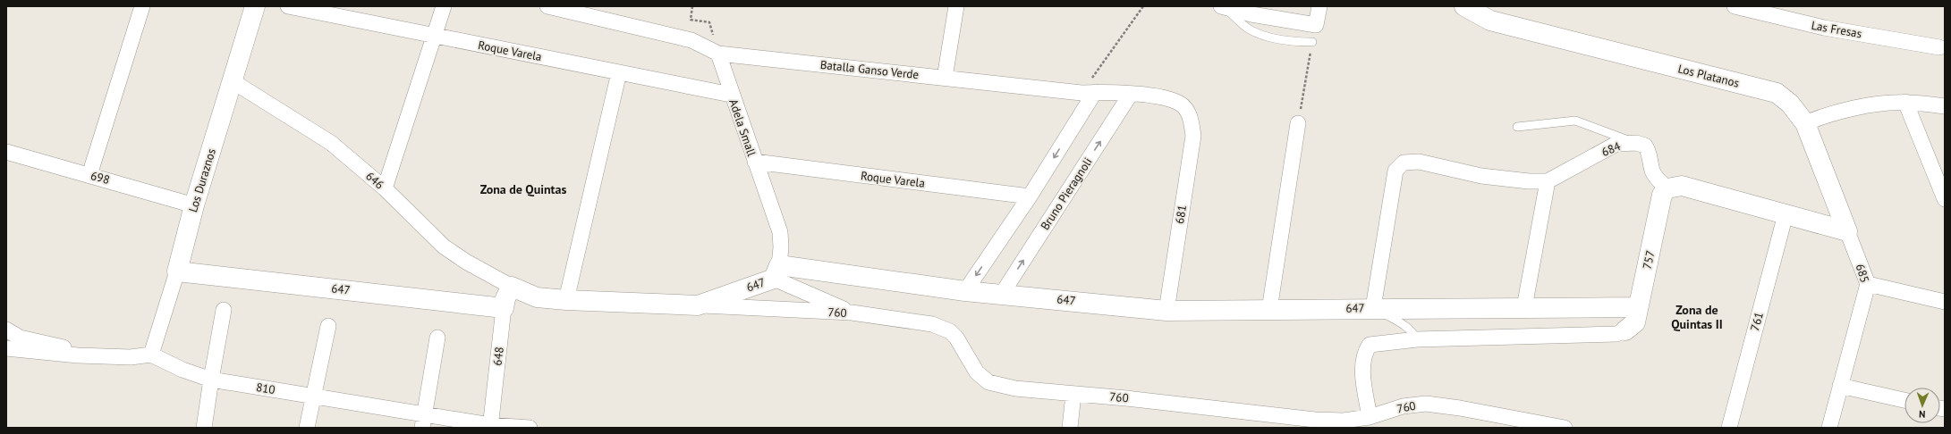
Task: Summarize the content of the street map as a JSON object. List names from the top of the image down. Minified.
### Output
{"streets":{"street":["Las Fresas","Roque Varela","Batalla Ganso Verde","Los Platanos","Adela Small","684","698","Los Duraznos","646","Bruno Pieragnoli","681","757","685","647","760","761","648","810"]},"crossings":[["Roque Varela","Adela Small"],["Batalla Ganso Verde","Adela Small"],["Batalla Ganso Verde","Bruno Pieragnoli"],["Batalla Ganso Verde","681"],["Los Platanos","685"],["Adela Small","647"],["684","757"],["698","Los Duraznos"],["Los Duraznos","646"],["Los Duraznos","647"],["Los Duraznos","810"],["646","647"],["646","648"],["Bruno Pieragnoli","647"],["681","647"],["757","647"],["647","760"],["647","648"],["648","810"]],"districts":["Zona de Quintas","Zona de Quintas II"],"north":"bottom"}
